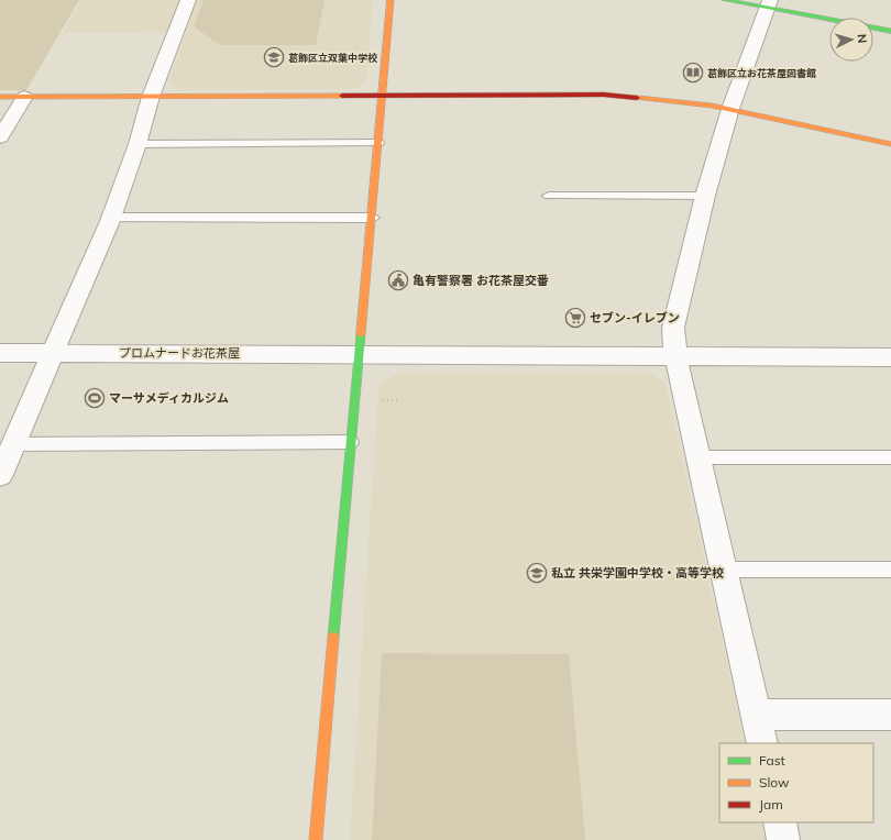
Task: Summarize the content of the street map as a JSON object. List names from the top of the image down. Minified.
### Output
{"streets":{"street":["プロムナードお花茶屋"]},"places":{"school or university":["葛飾区立双葉中学校","私立 共栄学園中学校・高等学校"],"library":["葛飾区立お花茶屋図書館"],"public building":["亀有警察署 お花茶屋交番"],"supermarket":["セブン-イレブン"],"sports":["マーサメディカルジム"]},"legend":["Fast","Slow","Jam"],"north":"right"}
